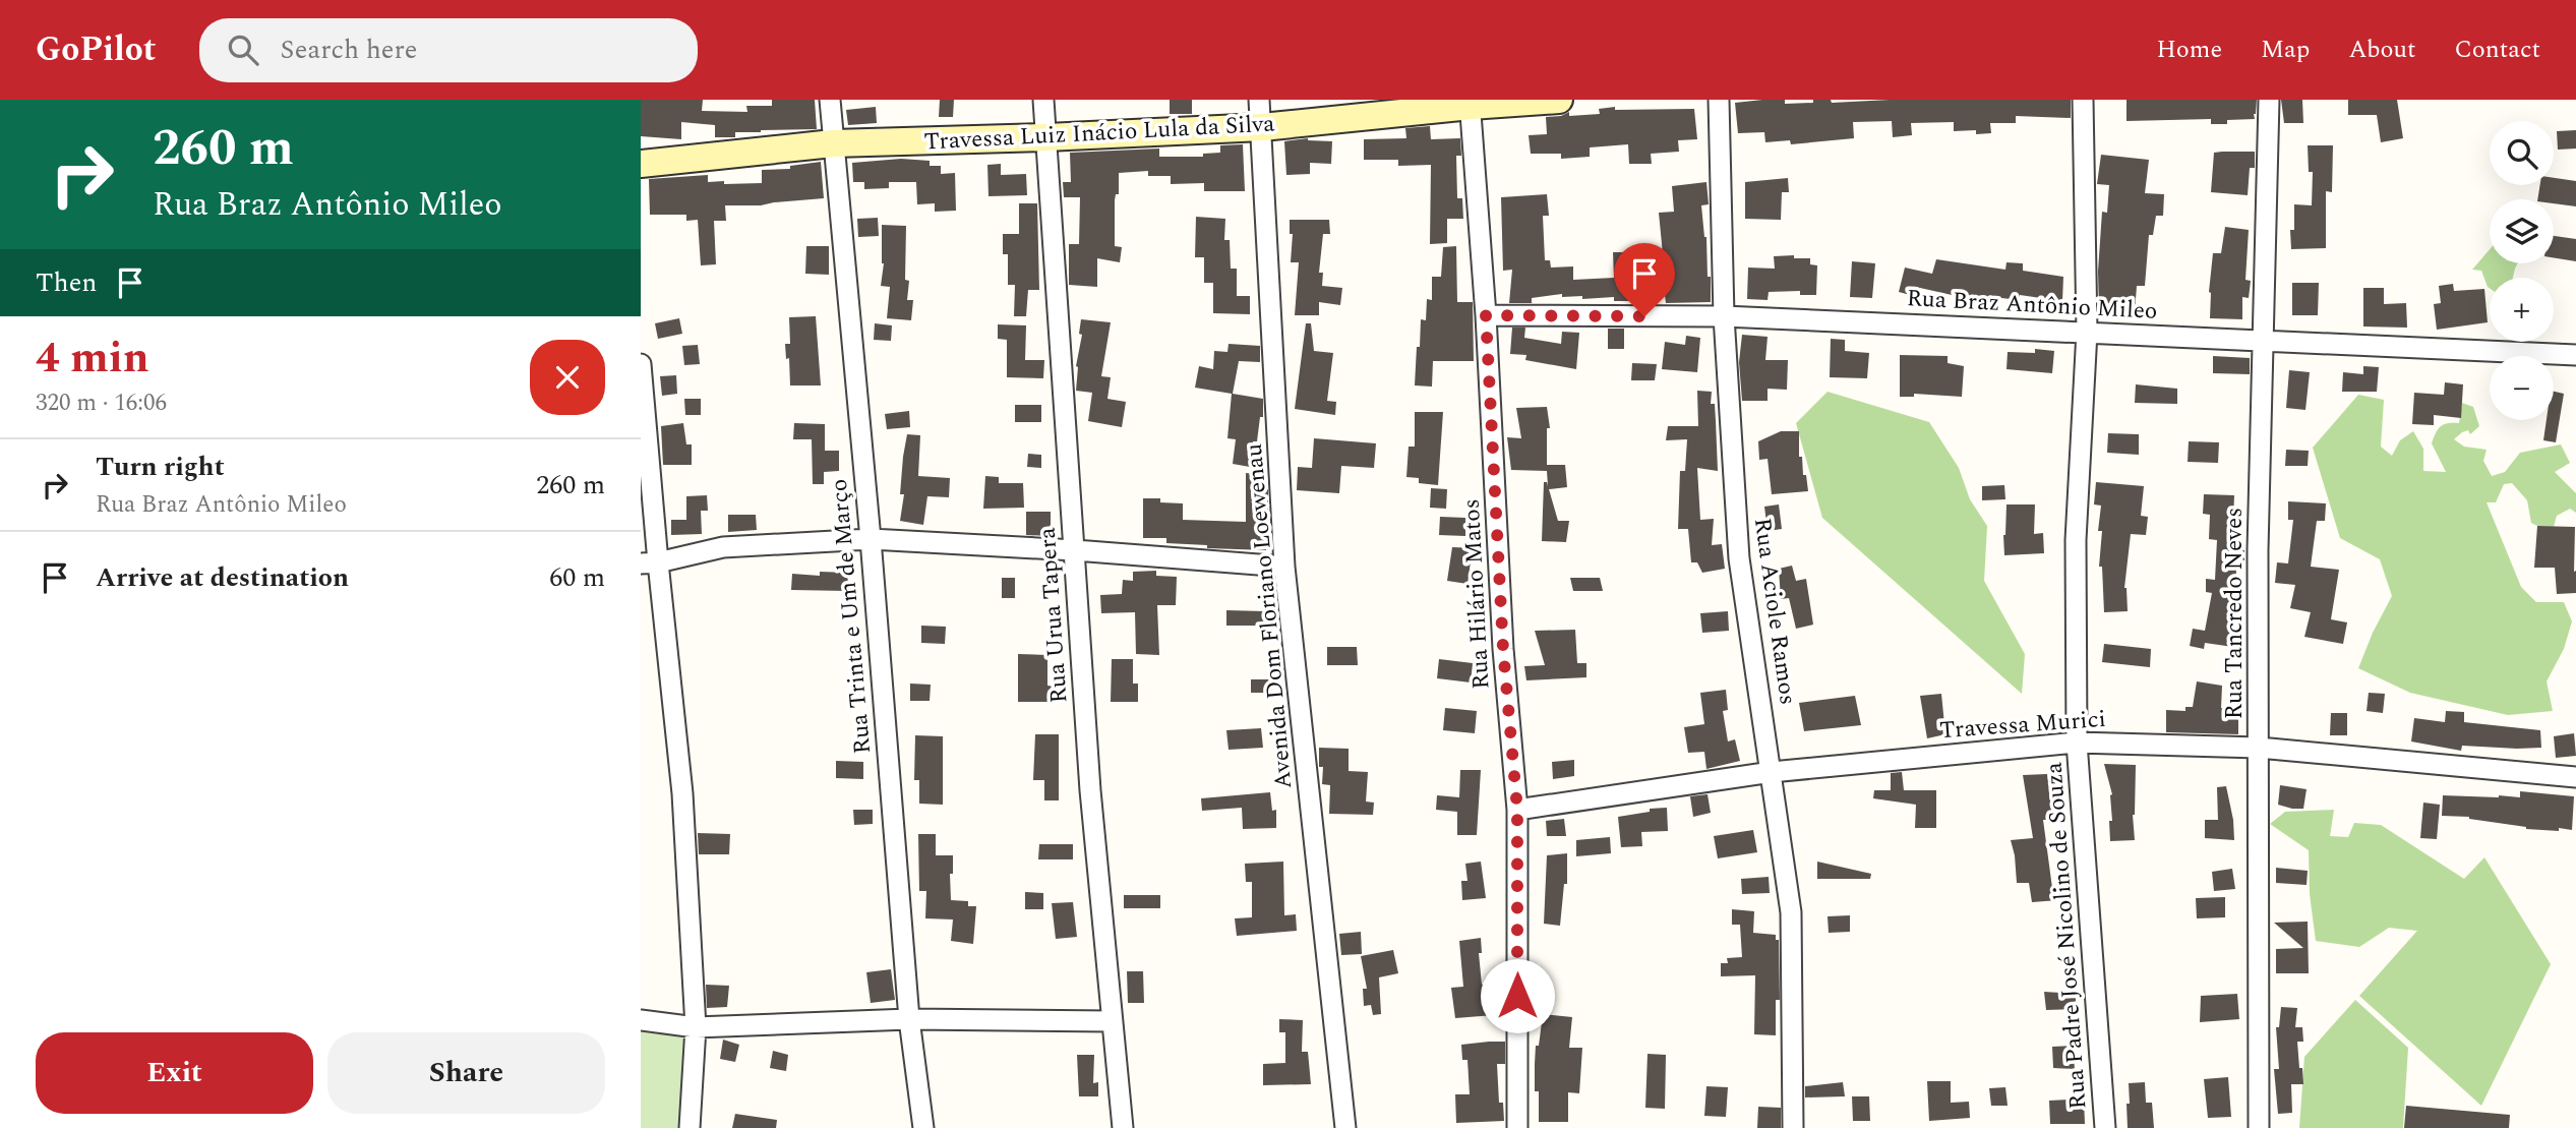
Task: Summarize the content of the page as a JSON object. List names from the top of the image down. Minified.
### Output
{"streets":{"street":["Travessa Luiz Inácio Lula da Silva","Rua Braz Antônio Mileo","Rua Hilário Matos","Rua Aciole Ramos","Rua Tancredo Neves","Rua Urua Tapera","Rua Trinta e Um de Março","Avenida Dom Floriano Loewenau","Travessa Murici","Rua Padre José Nicolino de Souza"]},"crossings":[["Travessa Luiz Inácio Lula da Silva","Rua Hilário Matos"],["Travessa Luiz Inácio Lula da Silva","Rua Urua Tapera"],["Travessa Luiz Inácio Lula da Silva","Rua Trinta e Um de Março"],["Travessa Luiz Inácio Lula da Silva","Avenida Dom Floriano Loewenau"],["Rua Braz Antônio Mileo","Rua Hilário Matos"],["Rua Braz Antônio Mileo","Rua Aciole Ramos"],["Rua Braz Antônio Mileo","Rua Tancredo Neves"],["Rua Braz Antônio Mileo","Rua Padre José Nicolino de Souza"],["Rua Hilário Matos","Travessa Murici"],["Rua Aciole Ramos","Travessa Murici"],["Rua Tancredo Neves","Travessa Murici"],["Travessa Murici","Rua Padre José Nicolino de Souza"]],"page":{"header":"GoPilot","search":"Search here","nav":["Home","Map","About","Contact"],"turn":["260 m","Rua Braz Antônio Mileo"],"map_buttons":["+","−"],"then":"Then","heading":["4 min","320 m · 16:06"],"list":[{"name":"Turn right","note":"Rua Braz Antônio Mileo","value":"260 m"},{"name":"Arrive at destination","value":"60 m"}],"buttons":["Exit","Share"]}}
